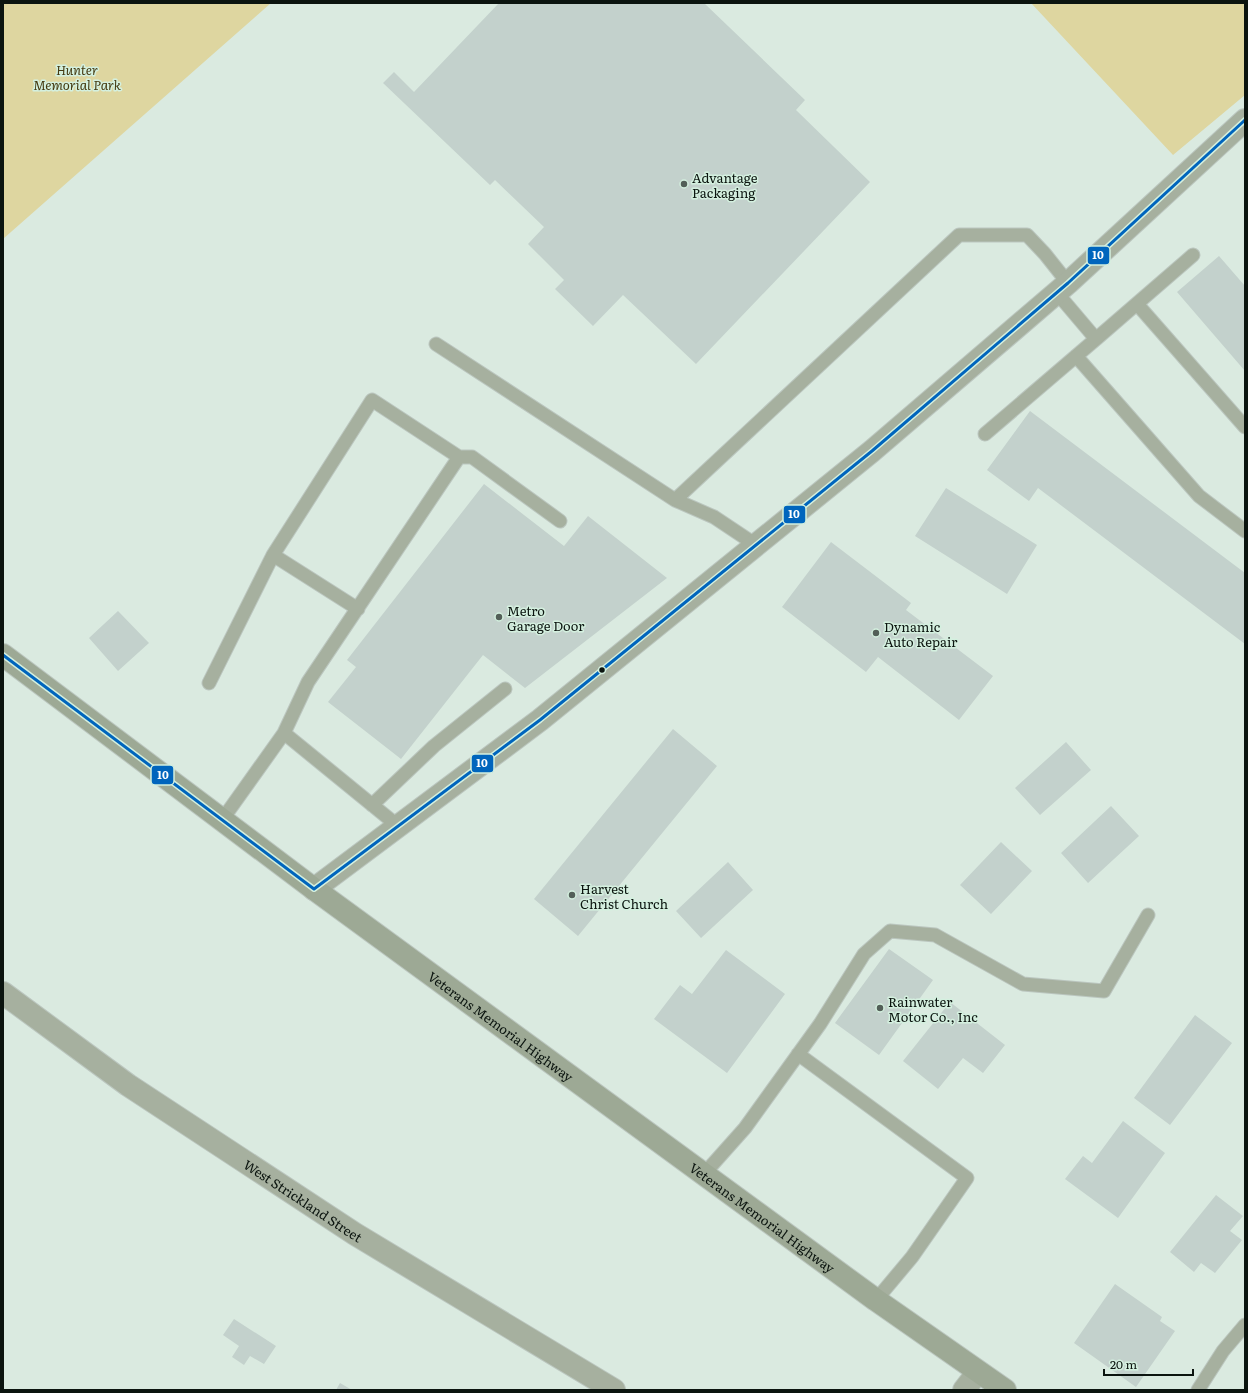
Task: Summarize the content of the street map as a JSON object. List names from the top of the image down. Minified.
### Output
{"streets":{"main road":["Veterans Memorial Highway"],"street":["West Strickland Street"]},"parks":["Hunter Memorial Park"],"places":["Advantage Packaging","Metro Garage Door","Dynamic Auto Repair","Harvest Christ Church","Rainwater Motor Co., Inc"],"lines":["transit line 10"],"scale_bar":"20 m"}
